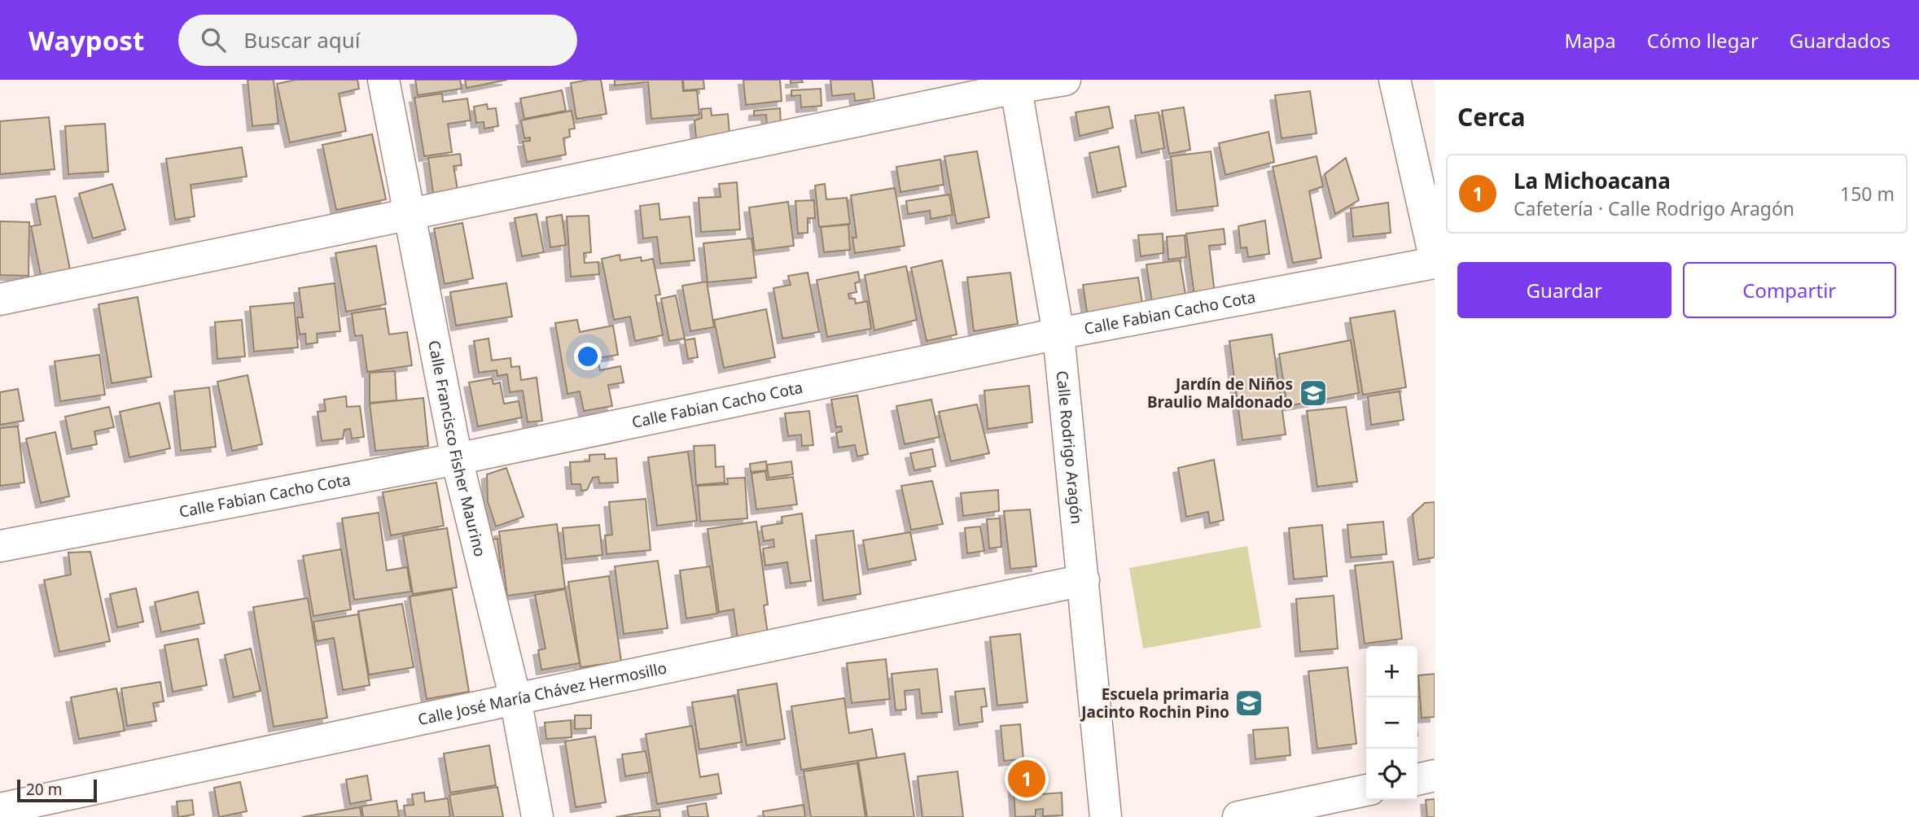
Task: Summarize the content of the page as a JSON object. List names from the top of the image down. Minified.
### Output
{"streets":{"street":["Calle Fabian Cacho Cota","Calle Rodrigo Aragón","Calle Francisco Fisher Maurino","Calle José María Chávez Hermosillo"]},"crossings":[["Calle Fabian Cacho Cota","Calle Rodrigo Aragón"],["Calle Fabian Cacho Cota","Calle Francisco Fisher Maurino"],["Calle Rodrigo Aragón","Calle José María Chávez Hermosillo"],["Calle Francisco Fisher Maurino","Calle José María Chávez Hermosillo"]],"places":{"school or university":["Jardín de Niños Braulio Maldonado","Escuela primaria Jacinto Rochin Pino"]},"scale_bar":"20 m","page":{"header":"Waypost","search":"Buscar aquí","nav":["Mapa","Cómo llegar","Guardados"],"heading":"Cerca","list":[{"mark":"1","name":"La Michoacana","note":"Cafetería · Calle Rodrigo Aragón","value":"150 m"}],"buttons":["Guardar","Compartir"],"map_buttons":["+","−"],"pins":"1","scale":"20 m"}}
